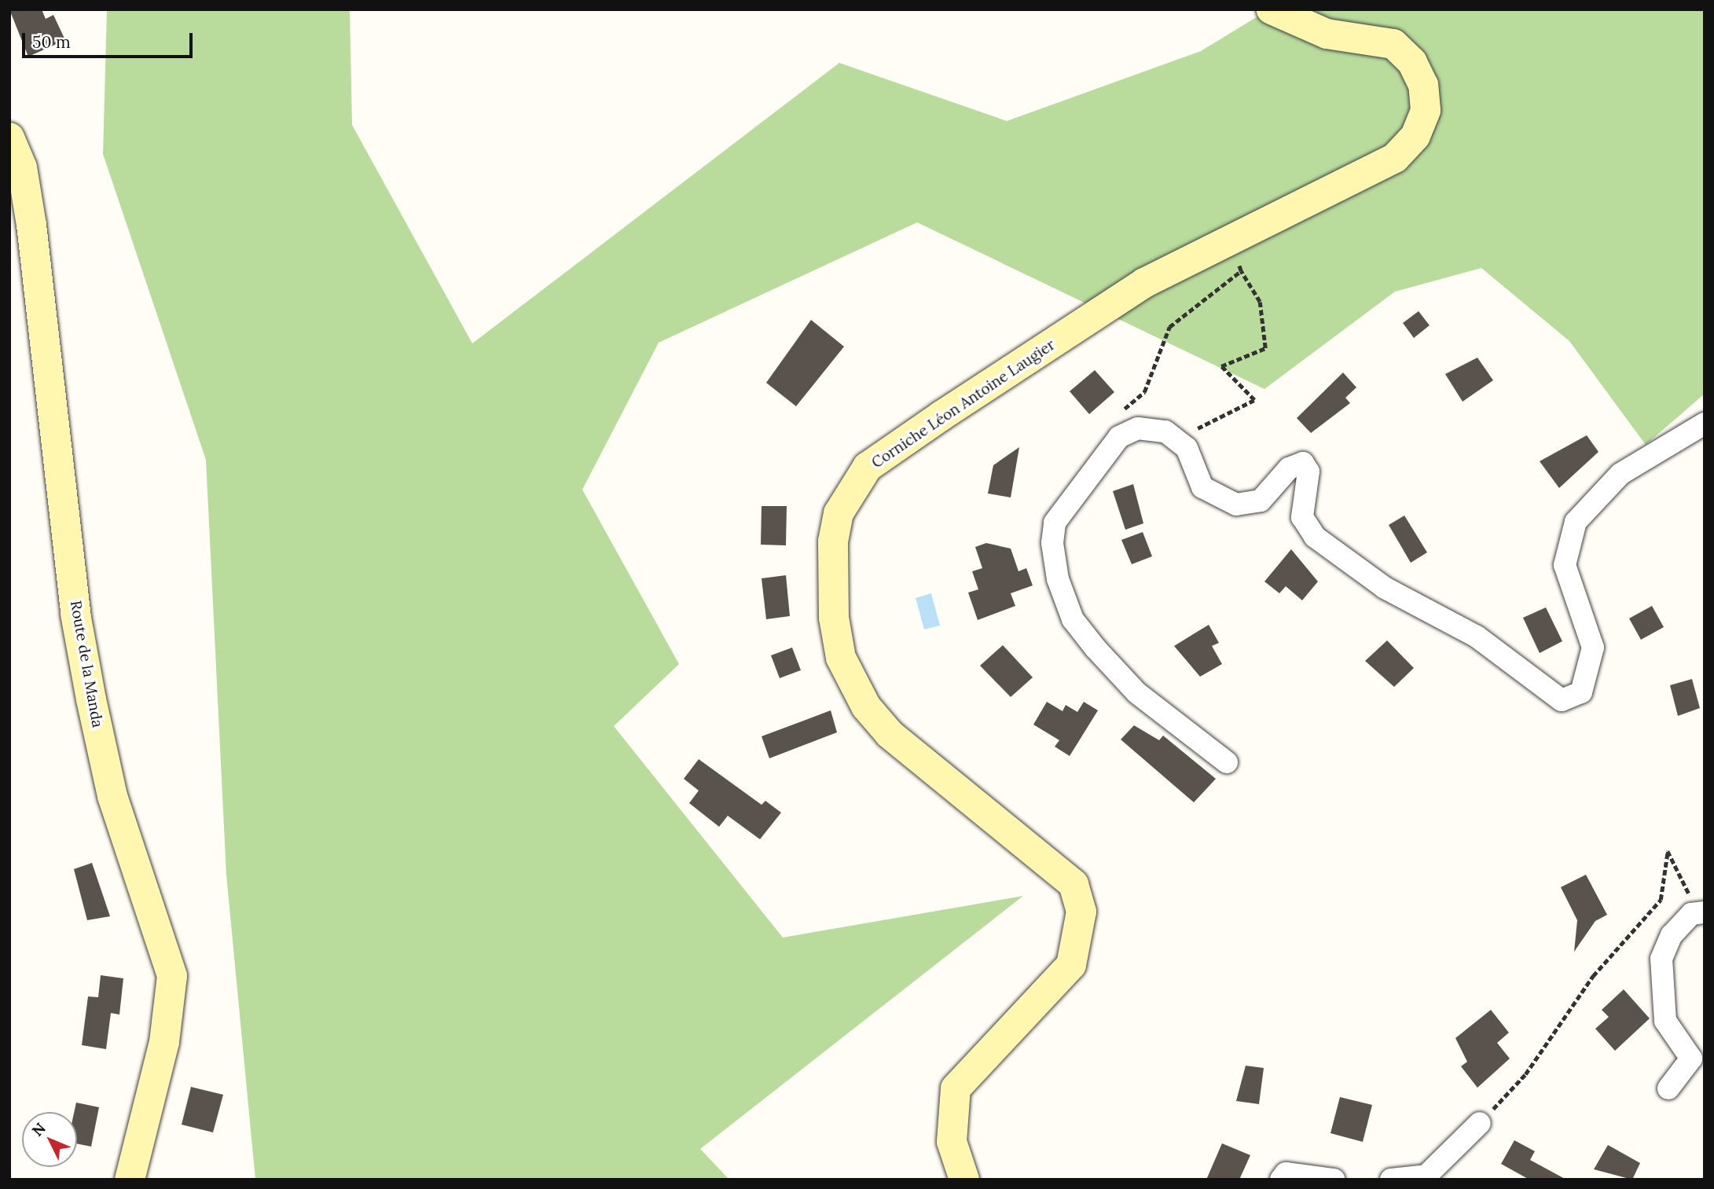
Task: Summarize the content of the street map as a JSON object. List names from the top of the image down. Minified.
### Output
{"streets":{"street":["Corniche Léon Antoine Laugier","Route de la Manda"]},"scale_bar":"50 m","north":"top left"}
